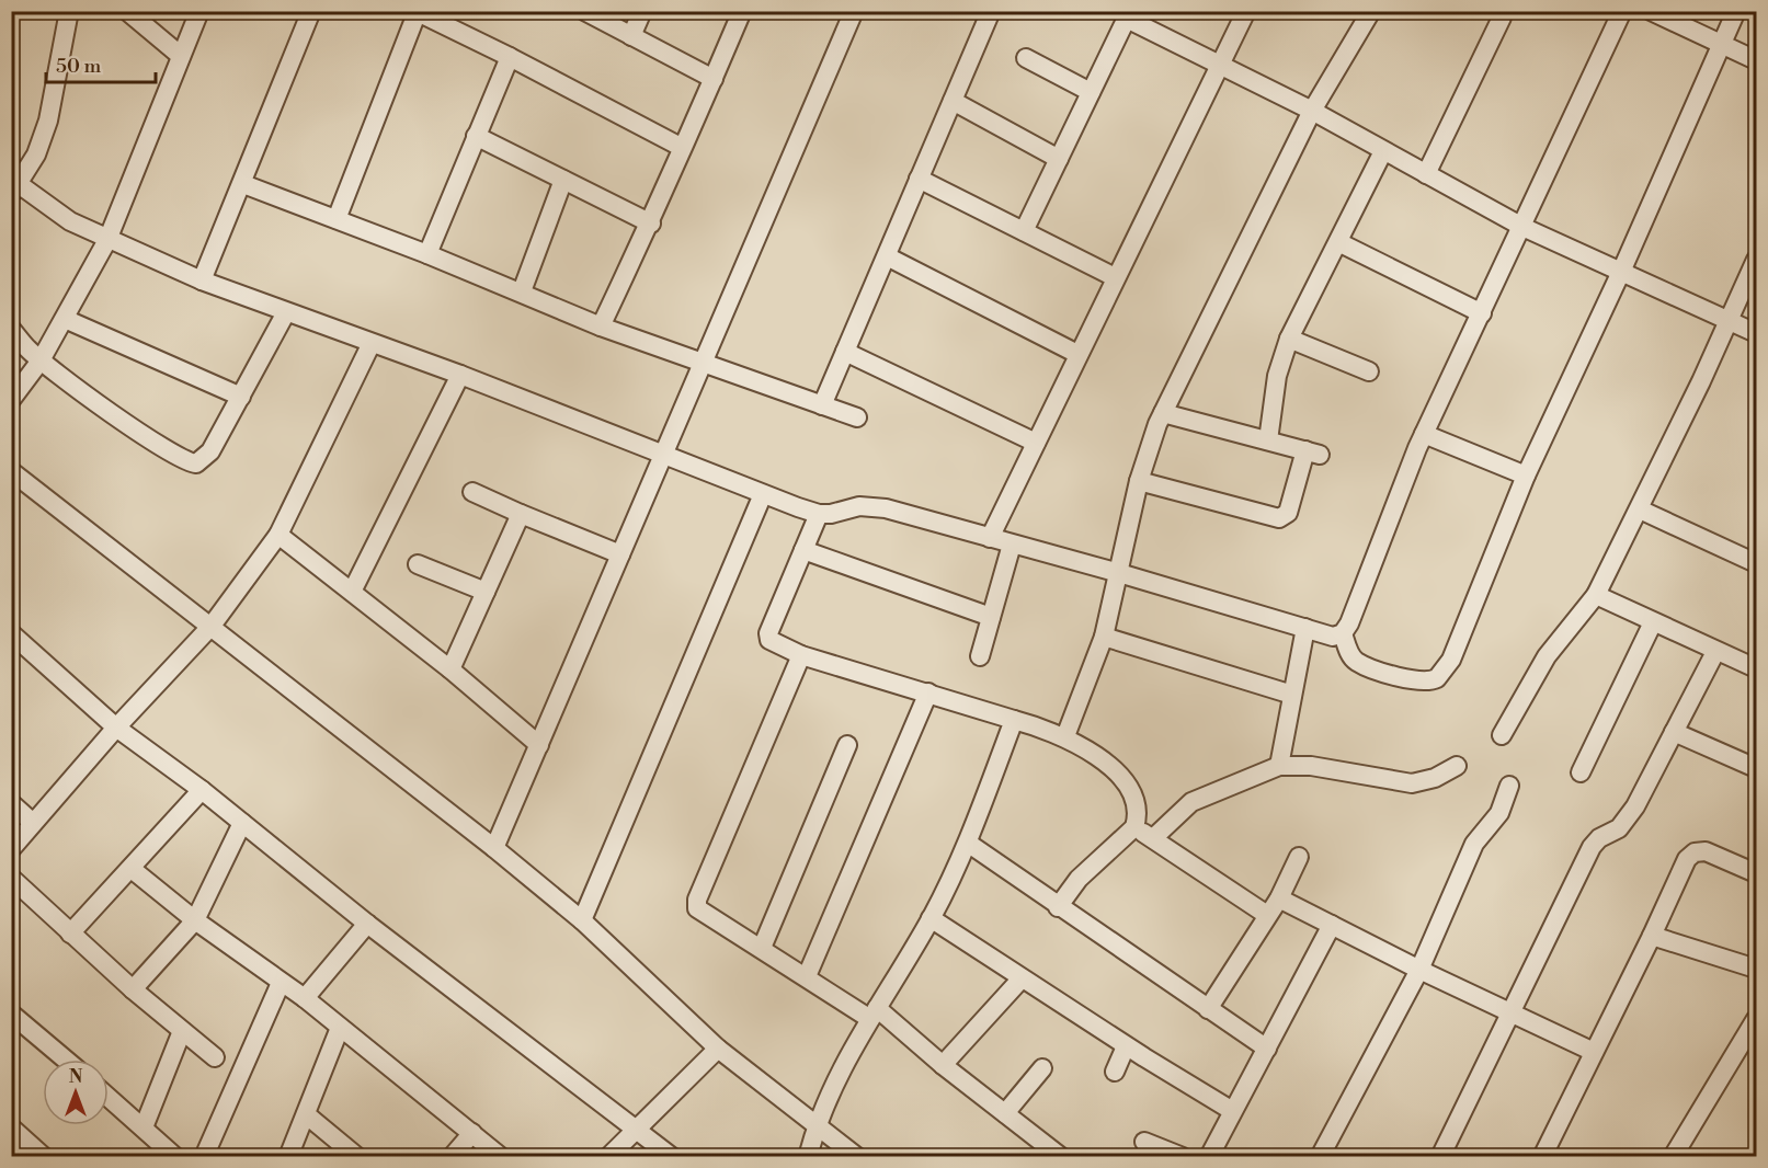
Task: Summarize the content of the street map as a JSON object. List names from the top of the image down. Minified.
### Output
{"scale_bar":"50 m","north":"top"}
